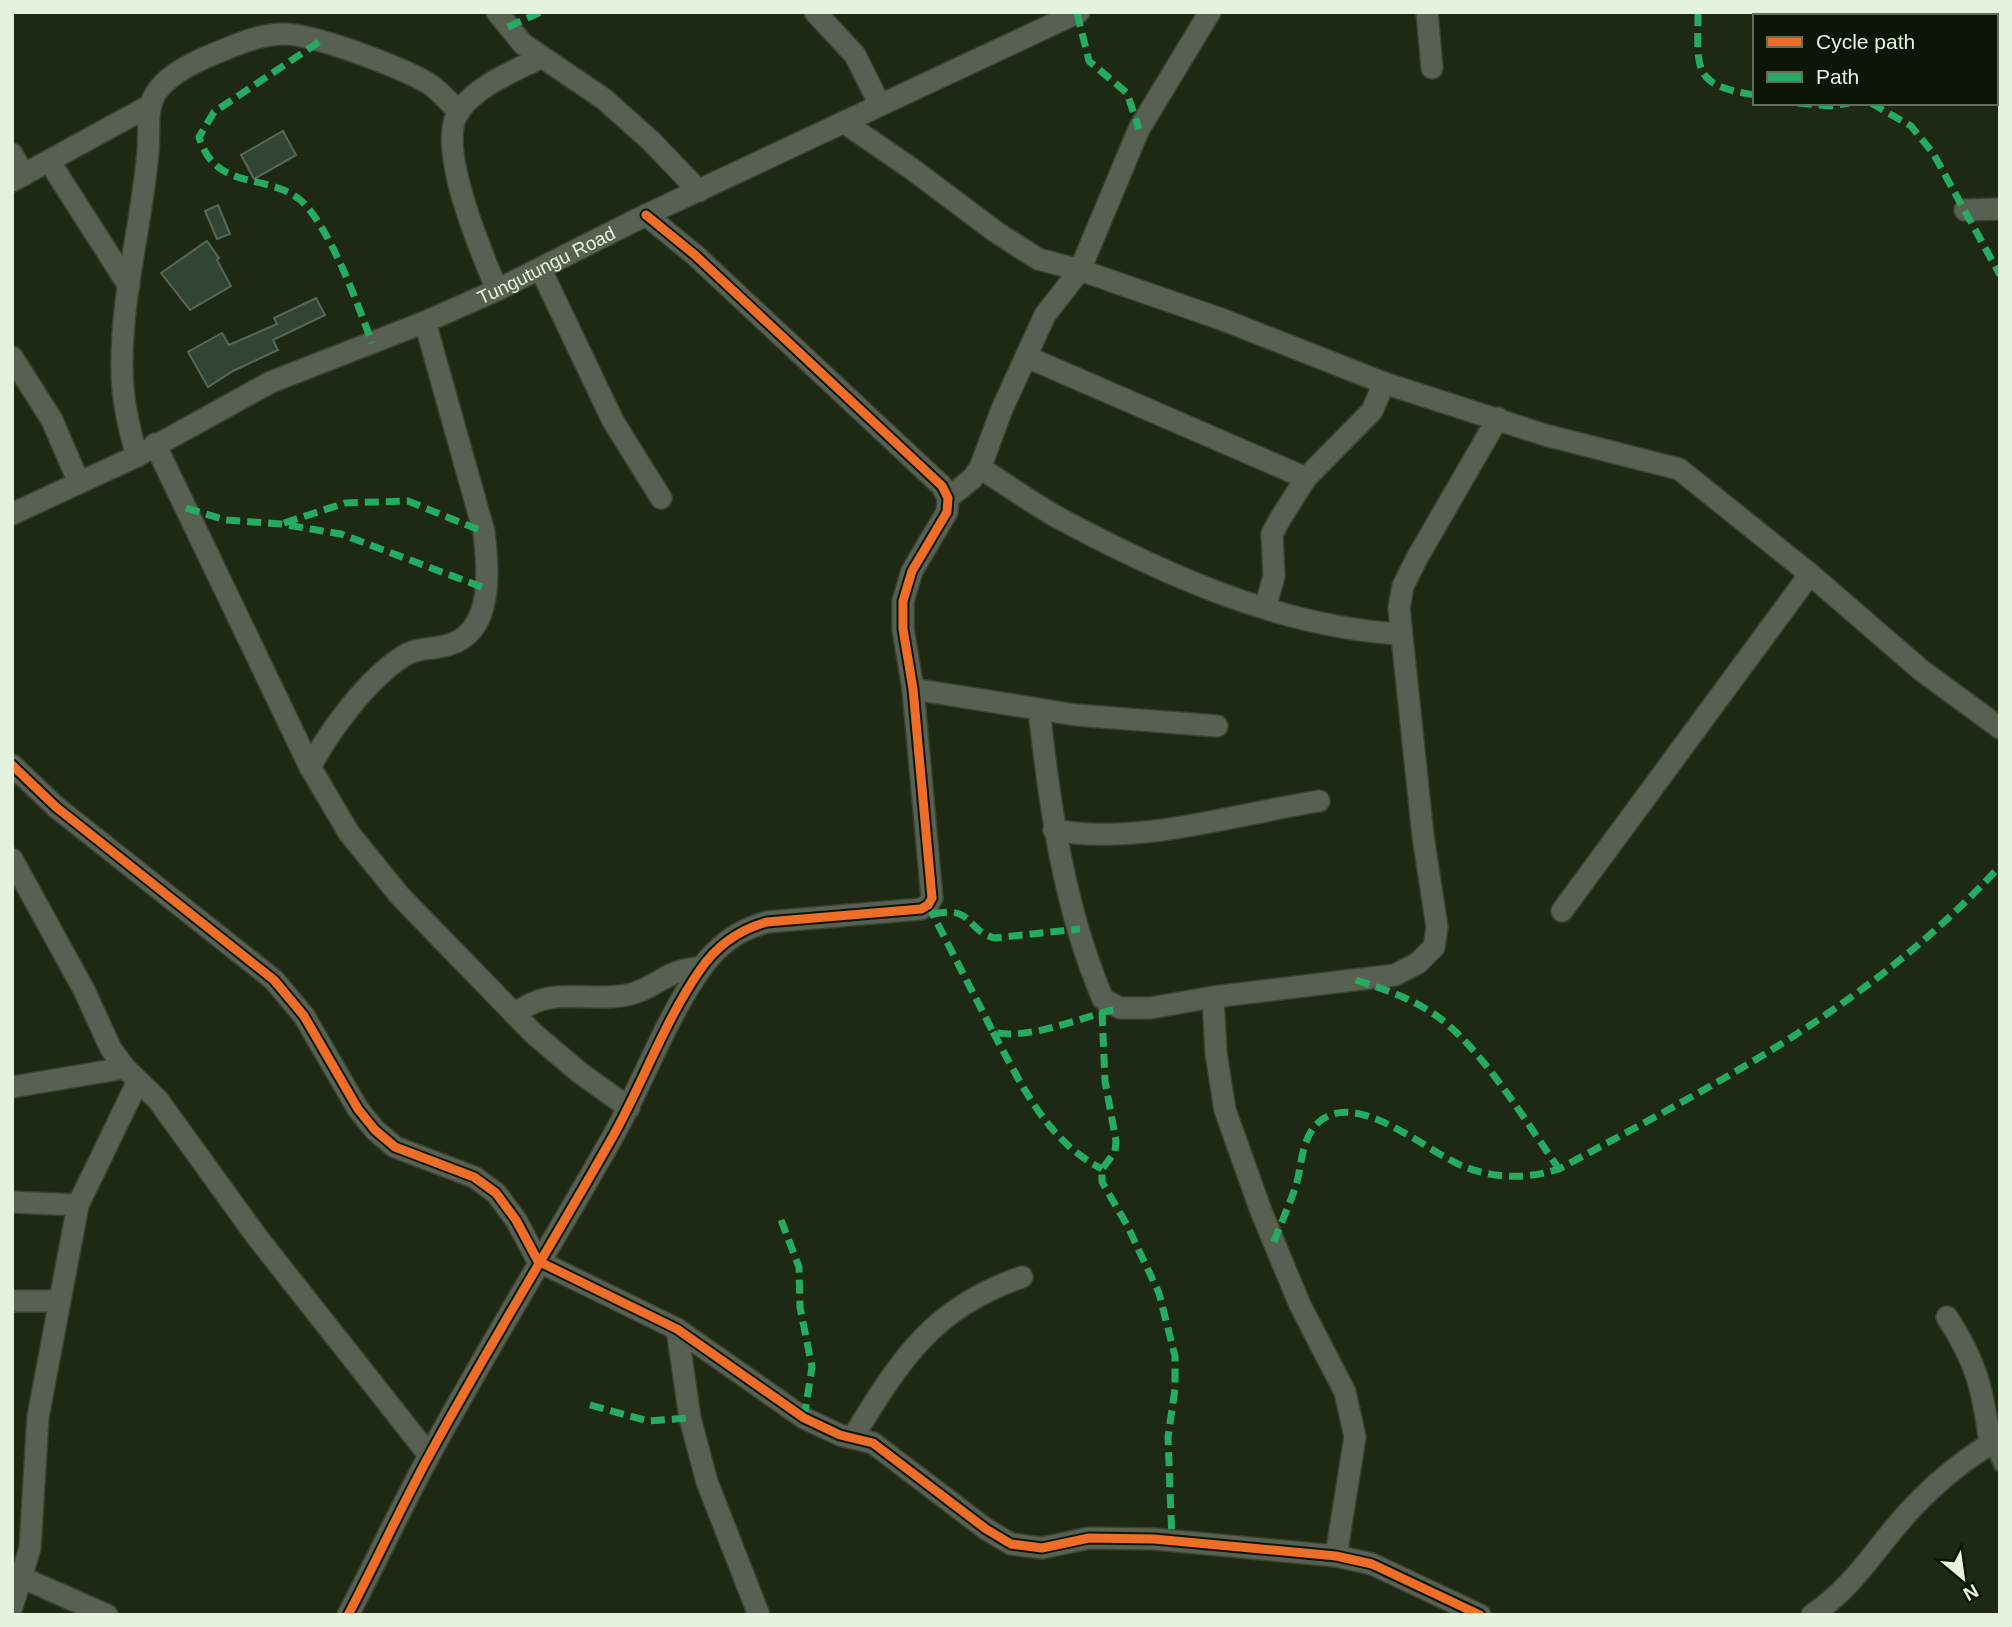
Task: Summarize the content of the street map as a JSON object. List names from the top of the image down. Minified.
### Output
{"streets":{"street":["Tungutungu Road"]},"legend":["Cycle path","Path"],"north":"bottom right"}
